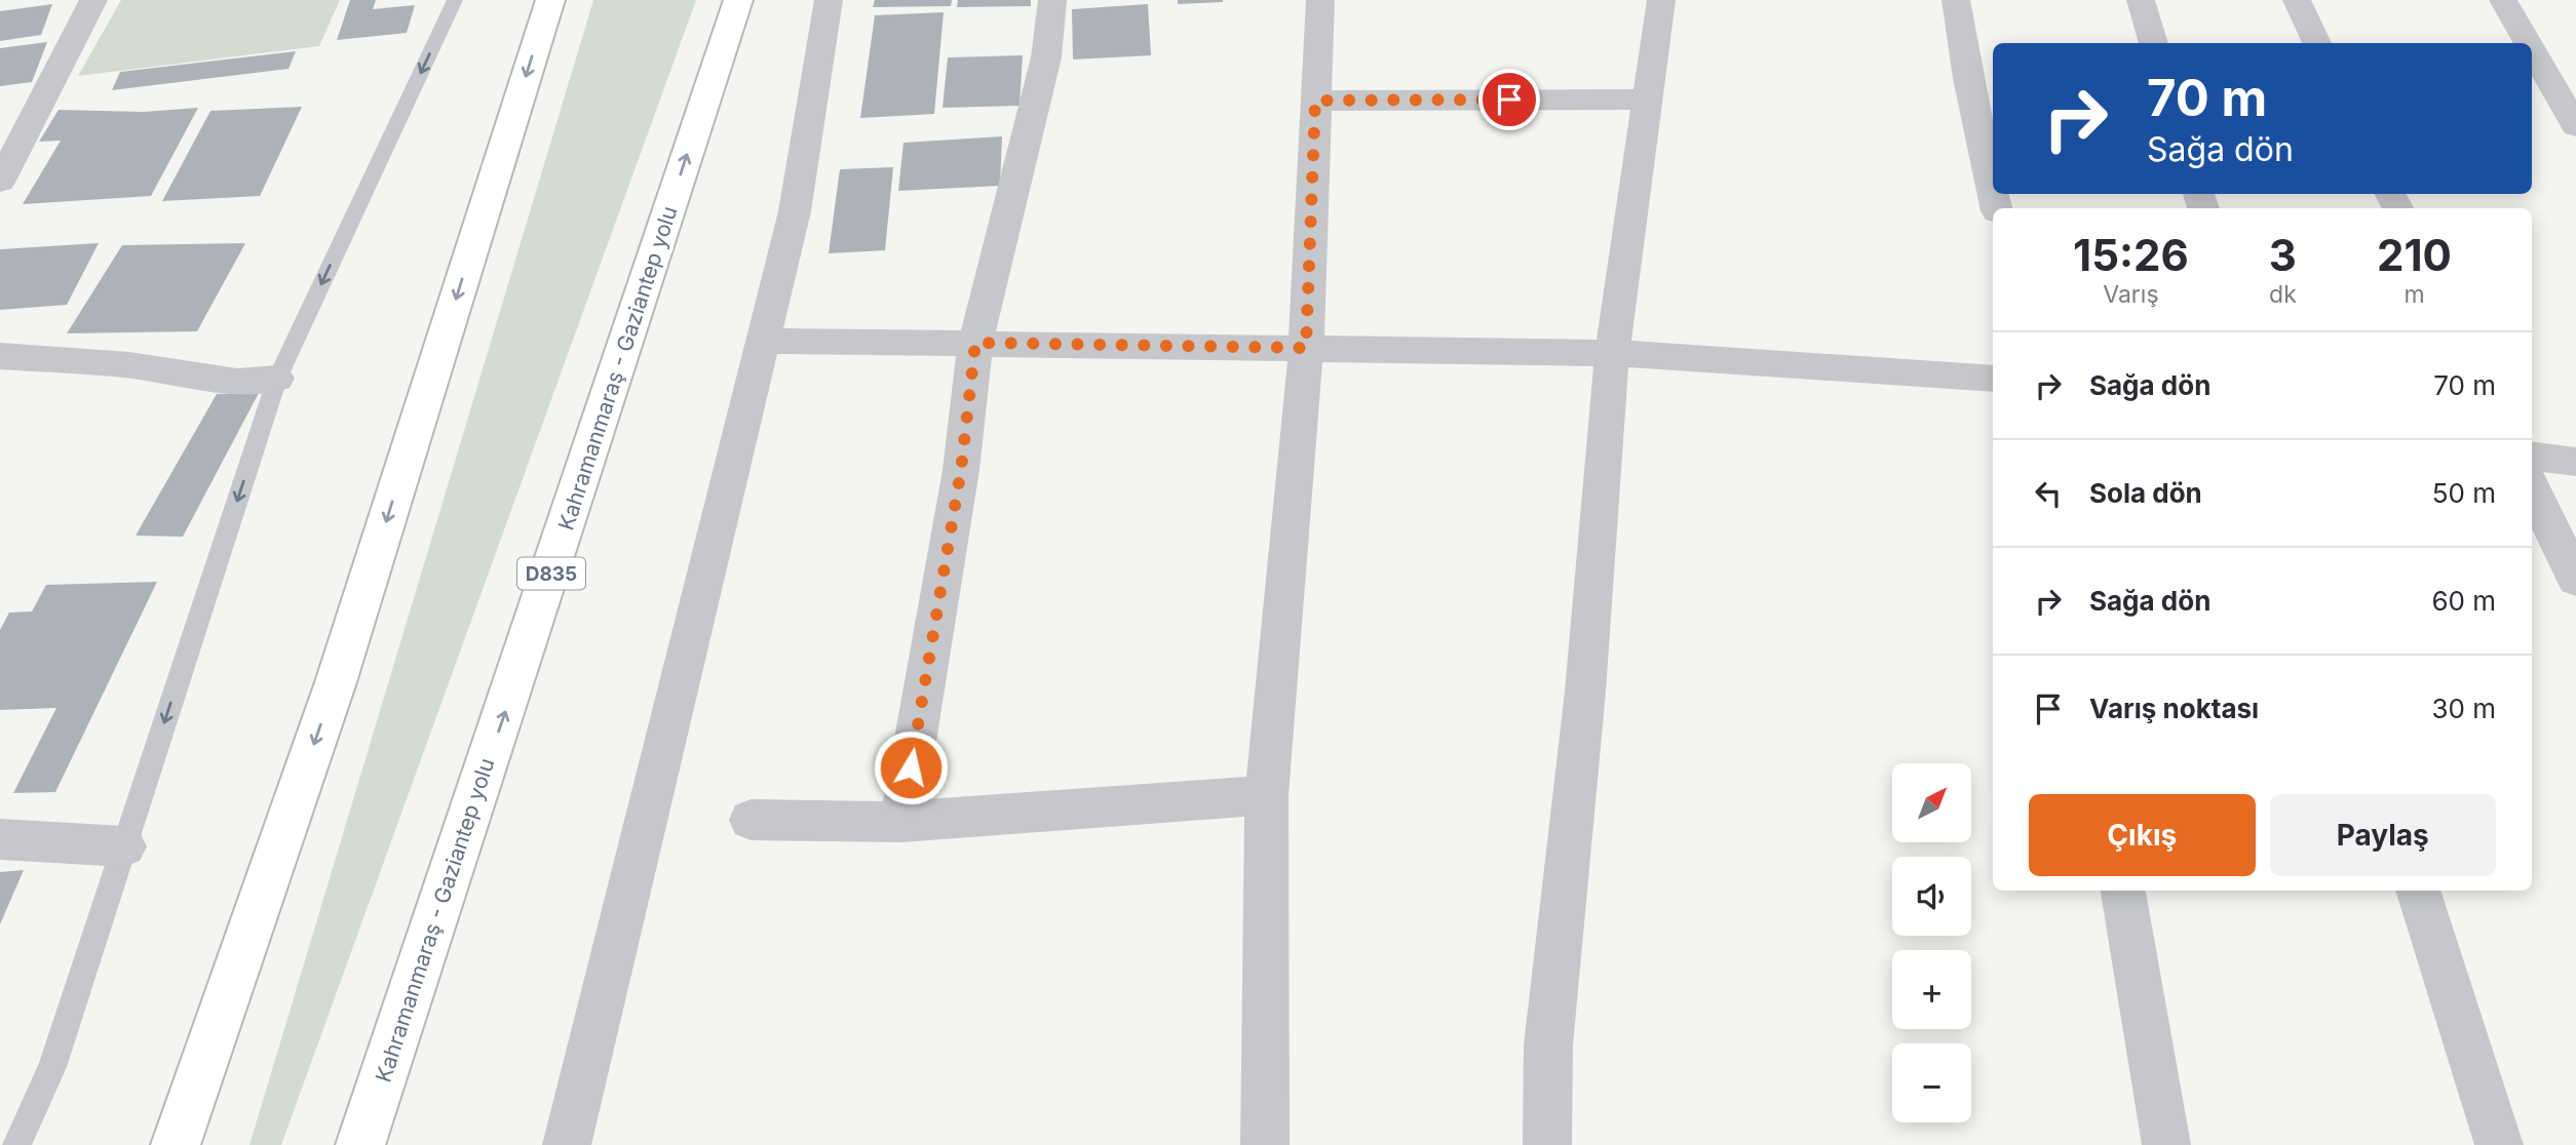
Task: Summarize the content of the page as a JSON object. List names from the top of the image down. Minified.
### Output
{"streets":{"highway":["Kahramanmaraş - Gaziantep yolu","D835"]},"north":"top right","page":{"turn":["70 m","Sağa dön"],"eta":["15:26","Varış","3","dk","210","m"],"list":[{"name":"Sağa dön","value":"70 m"},{"name":"Sola dön","value":"50 m"},{"name":"Sağa dön","value":"60 m"},{"name":"Varış noktası","value":"30 m"}],"map_buttons":["+","−"],"buttons":["Çıkış","Paylaş"]}}
